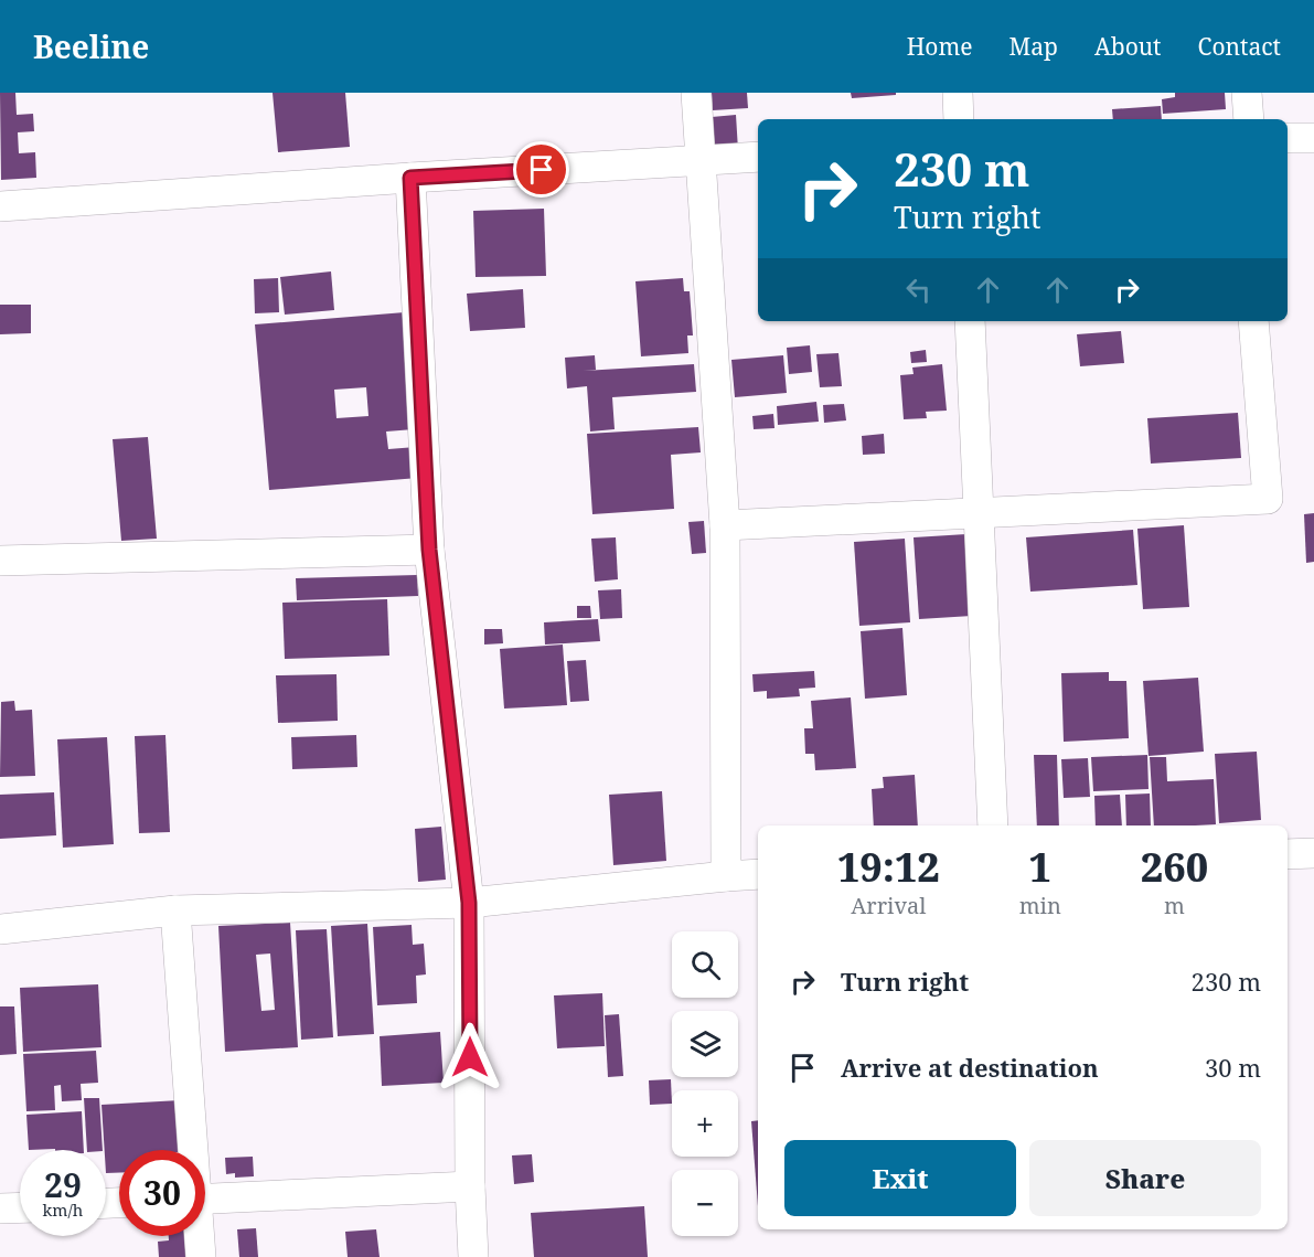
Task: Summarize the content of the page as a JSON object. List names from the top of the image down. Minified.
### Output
{"page":{"header":"Beeline","nav":["Home","Map","About","Contact"],"turn":["230 m","Turn right"],"eta":["19:12","Arrival","1","min","260","m"],"map_buttons":["+","−"],"list":[{"name":"Turn right","value":"230 m"},{"name":"Arrive at destination","value":"30 m"}],"buttons":["Exit","Share"],"speed":"29 km/h","limit":"30"}}
